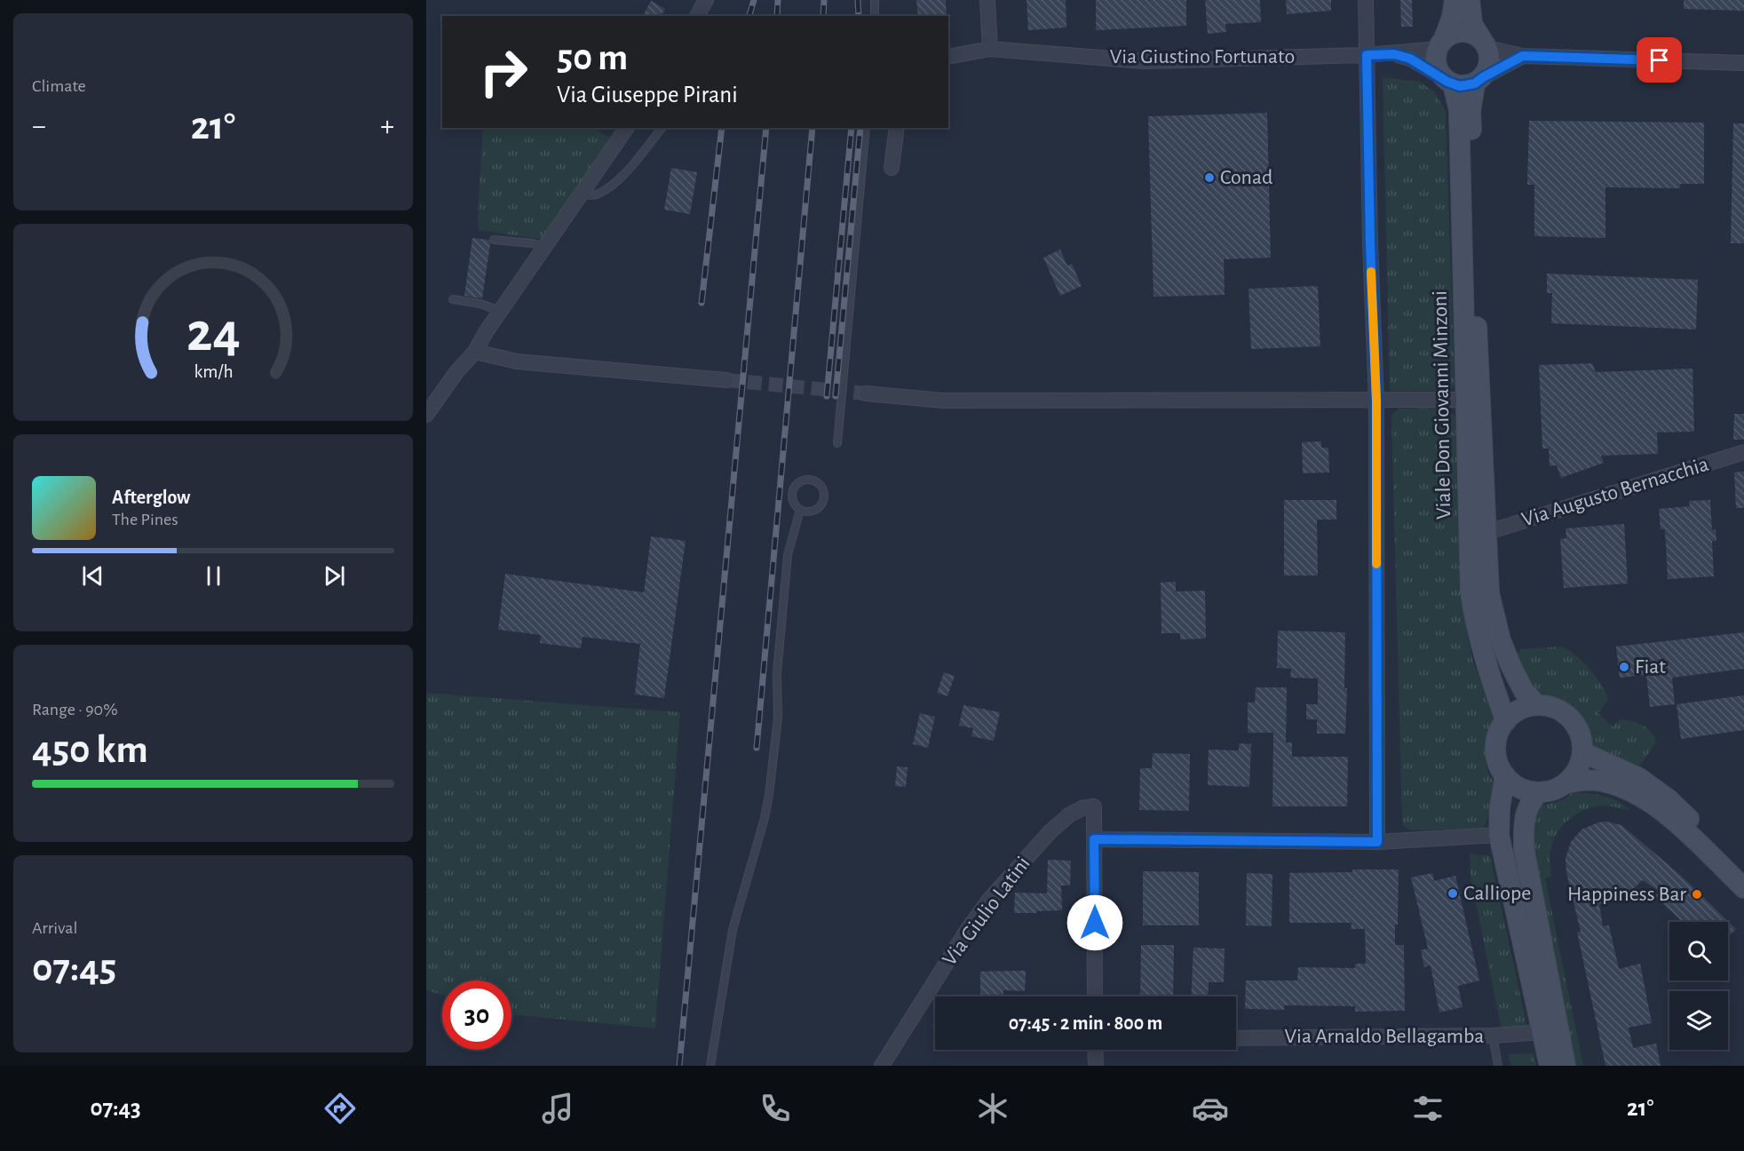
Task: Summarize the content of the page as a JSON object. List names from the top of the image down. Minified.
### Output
{"streets":{"main road":["Viale Don Giovanni Minzoni"],"street":["Via Giustino Fortunato","Via Augusto Bernacchia","Via Giulio Latini","Via Arnaldo Bellagamba"]},"crossings":[["Via Giustino Fortunato","Viale Don Giovanni Minzoni"],["Viale Don Giovanni Minzoni","Via Augusto Bernacchia"]],"places":["Conad","Fiat","Calliope","Happiness Bar"],"page":{"tile":["Climate",["Range · 90%","450 km"],["Arrival","07:45"]],"turn":["50 m","Via Giuseppe Pirani"],"heat":["−","21°","+"],"song":["Afterglow","The Pines"],"limit":"30","trip":"07:45 · 2 min · 800 m","tabs":["07:43","21°"],"gauge":["24","km/h"]}}
